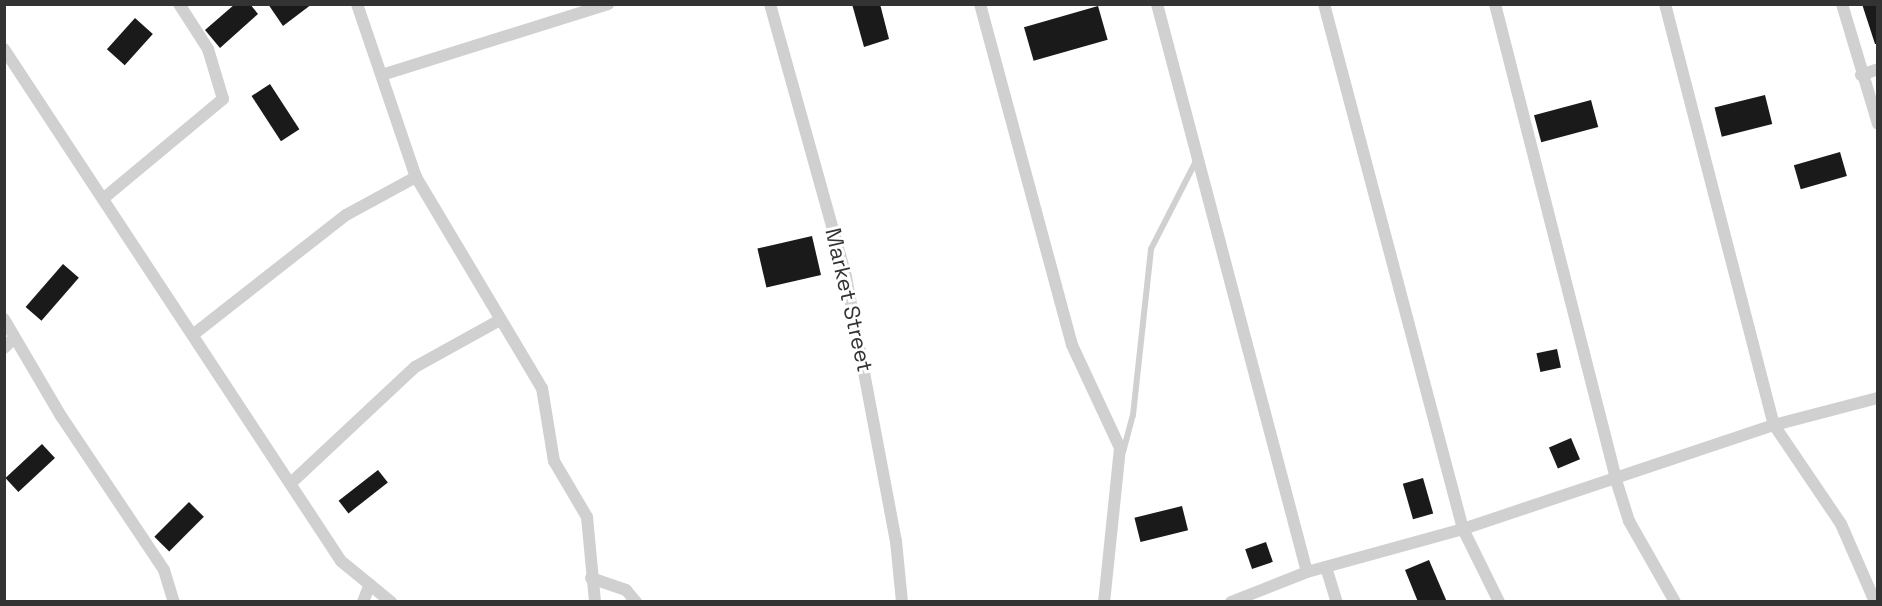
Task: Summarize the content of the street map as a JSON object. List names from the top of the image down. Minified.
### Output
{"streets":{"street":["Market Street"]}}
